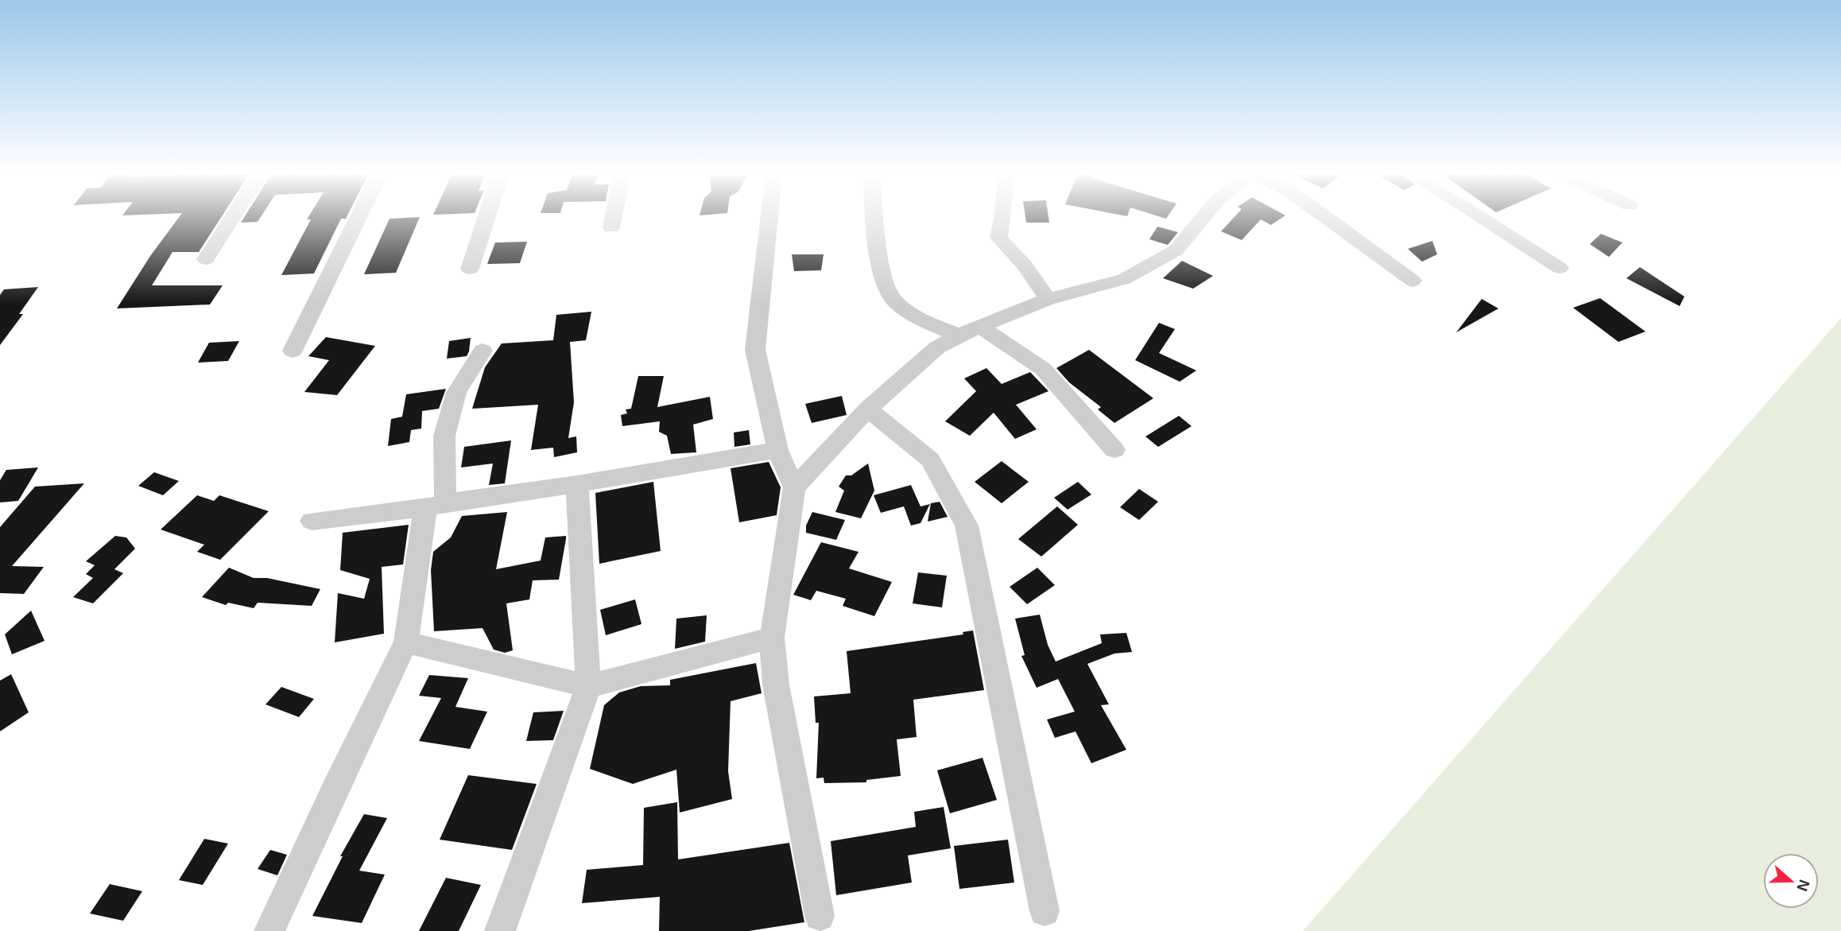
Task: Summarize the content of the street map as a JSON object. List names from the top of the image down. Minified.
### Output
{"north":"right"}
